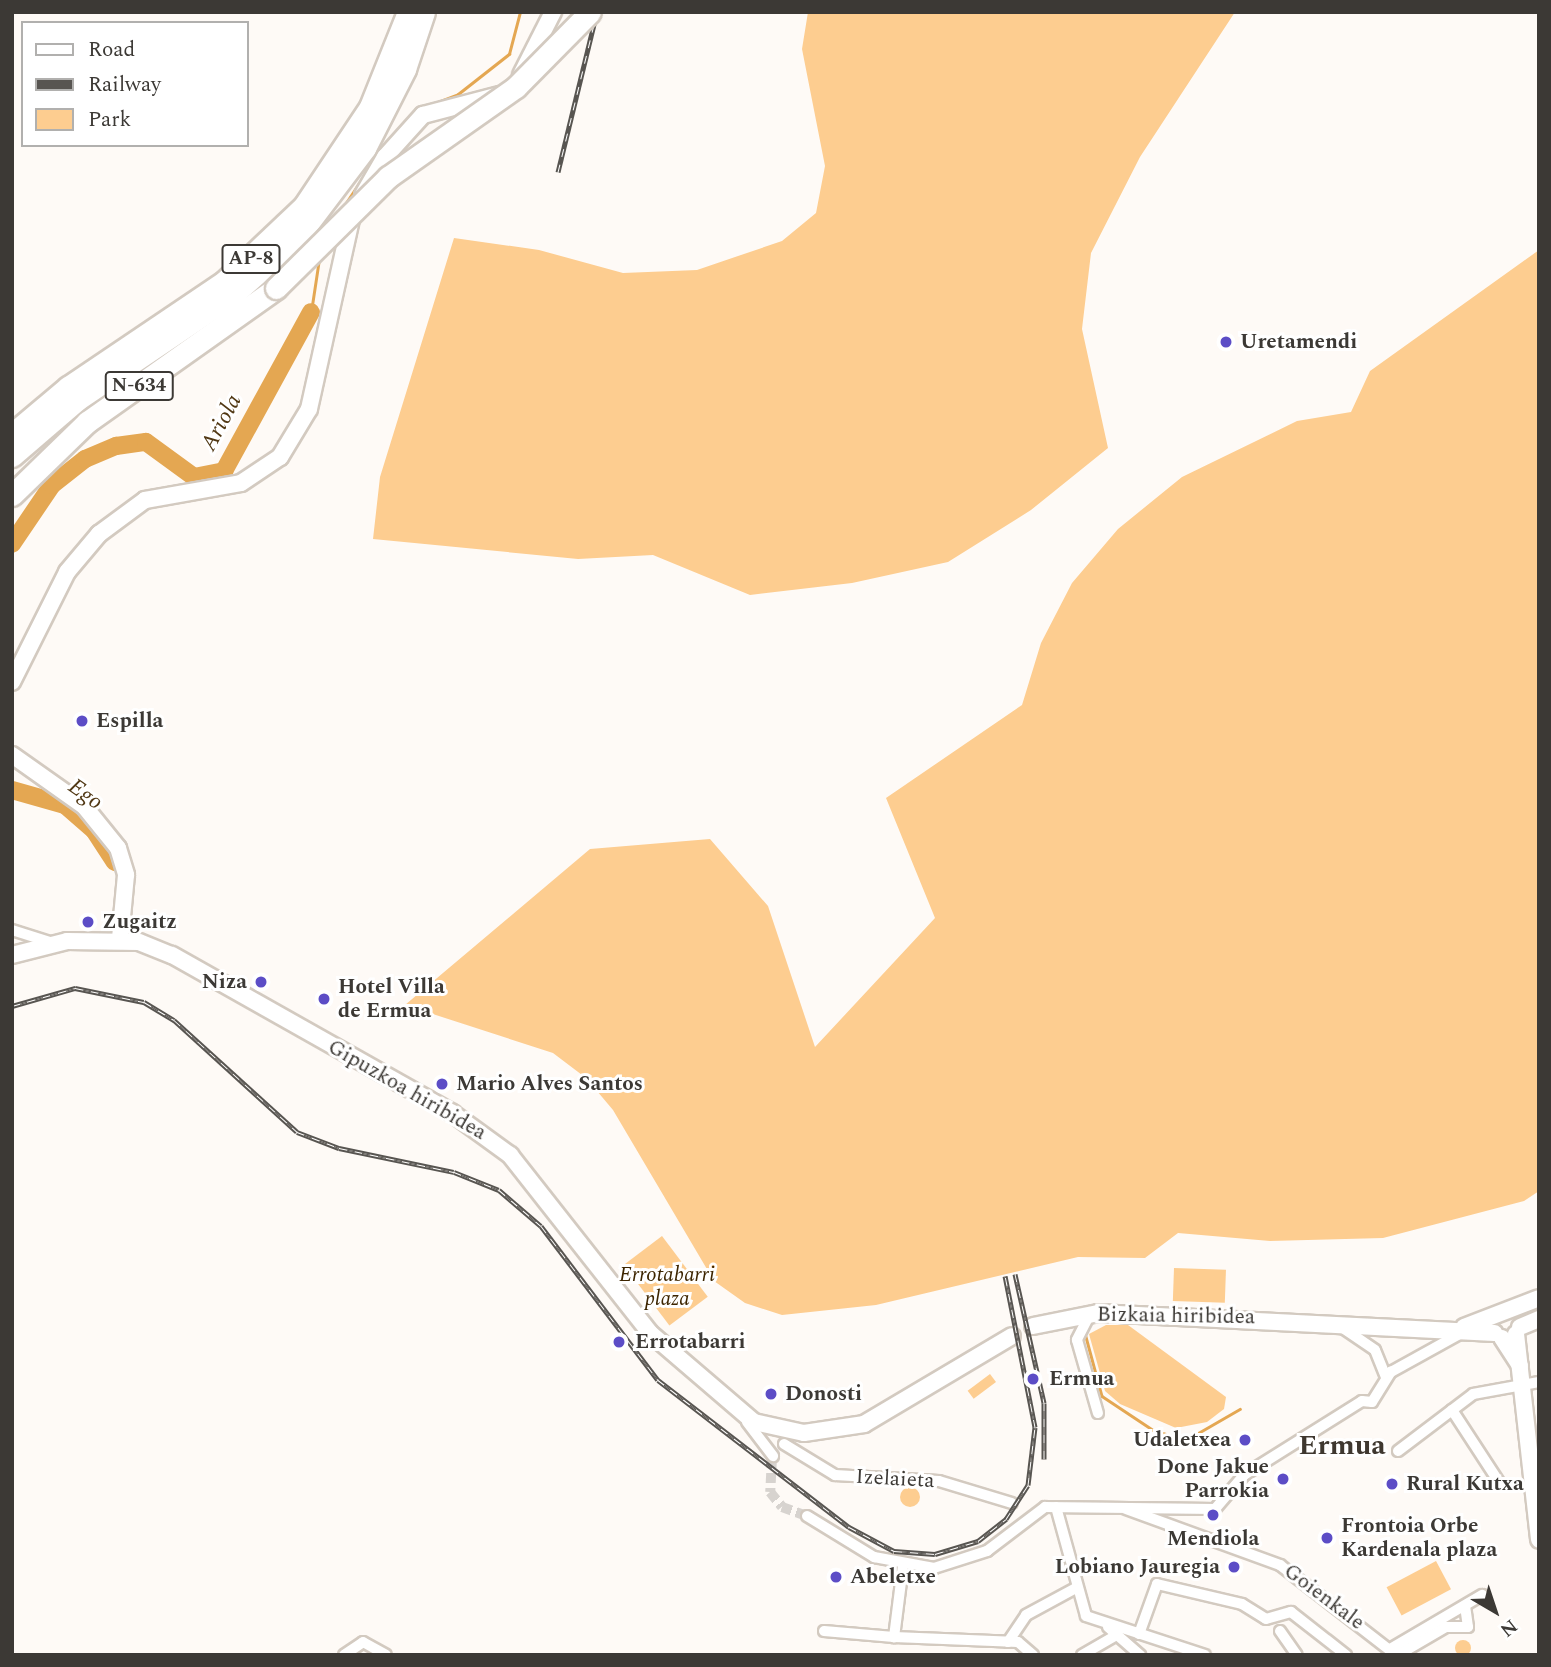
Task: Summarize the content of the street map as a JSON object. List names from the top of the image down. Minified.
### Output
{"streets":{"highway":["AP-8","N-634"],"street":["Gipuzkoa hiribidea","Bizkaia hiribidea","Izelaieta","Goienkale"]},"districts":["Ermua"],"water":["Ariola","Ego"],"parks":["Errotabarri plaza"],"places":["Uretamendi","Espilla","Zugaitz","Niza","Hotel Villa de Ermua","Mario Alves Santos","Errotabarri","Ermua","Donosti","Udaletxea","Done Jakue Parrokia","Rural Kutxa","Mendiola","Frontoia Orbe Kardenala plaza","Lobiano Jauregia","Abeletxe"],"legend":["Road","Railway","Park"],"north":"bottom right"}
